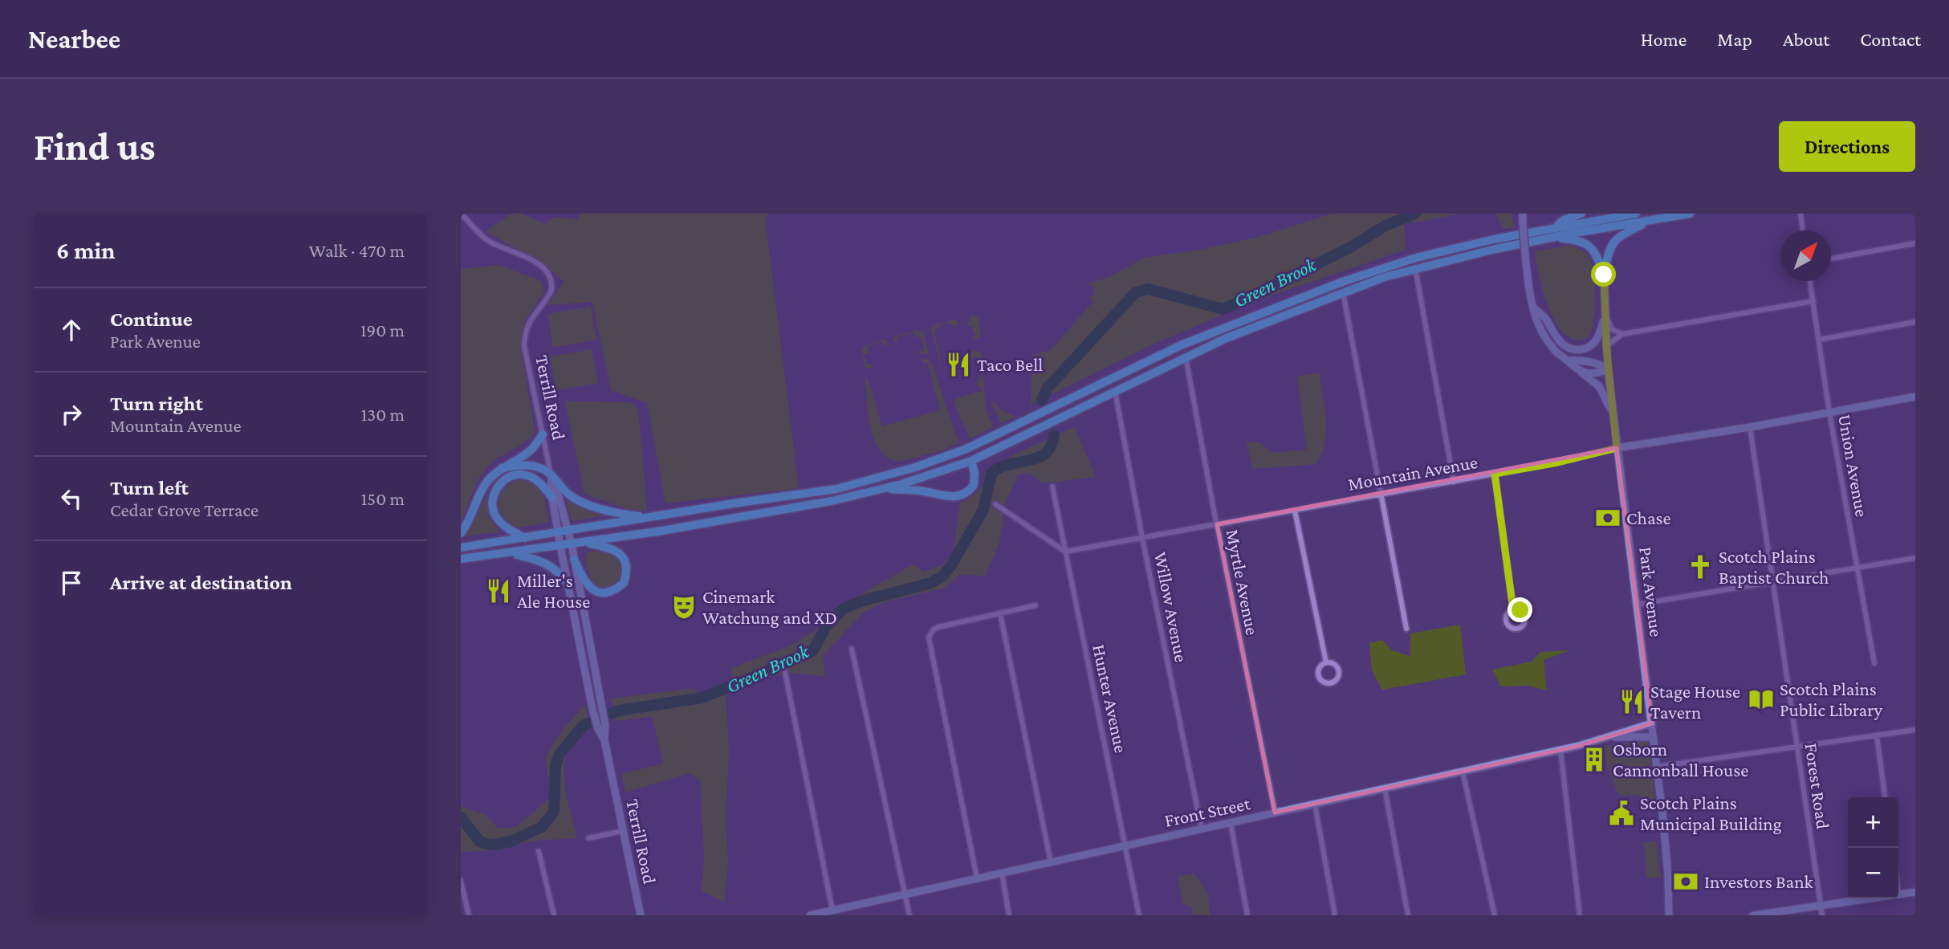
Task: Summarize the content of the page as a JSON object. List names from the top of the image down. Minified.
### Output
{"streets":{"street":["Terrill Road","Union Avenue","Mountain Avenue","Myrtle Avenue","Park Avenue","Willow Avenue","Hunter Avenue","Forest Road","Front Street"]},"crossings":[["Union Avenue","Mountain Avenue"],["Mountain Avenue","Myrtle Avenue"],["Mountain Avenue","Park Avenue"],["Mountain Avenue","Willow Avenue"],["Mountain Avenue","Hunter Avenue"],["Mountain Avenue","Forest Road"],["Myrtle Avenue","Front Street"],["Park Avenue","Front Street"],["Willow Avenue","Front Street"],["Hunter Avenue","Front Street"]],"water":["Green Brook"],"places":{"restaurant":["Taco Bell","Miller's Ale House","Stage House Tavern"],"bank":["Chase","Investors Bank"],"church":["Scotch Plains Baptist Church"],"theatre":["Cinemark Watchung and XD"],"library":["Scotch Plains Public Library"],"building":["Osborn Cannonball House"],"public building":["Scotch Plains Municipal Building"]},"north":"top right","page":{"header":"Nearbee","nav":["Home","Map","About","Contact"],"buttons":"Directions","title":"Find us","heading":["6 min","Walk · 470 m"],"list":[["Continue","Park Avenue","190 m"],["Turn right","Mountain Avenue","130 m"],["Turn left","Cedar Grove Terrace","150 m"],"Arrive at destination"],"map_buttons":["+","−"]}}
